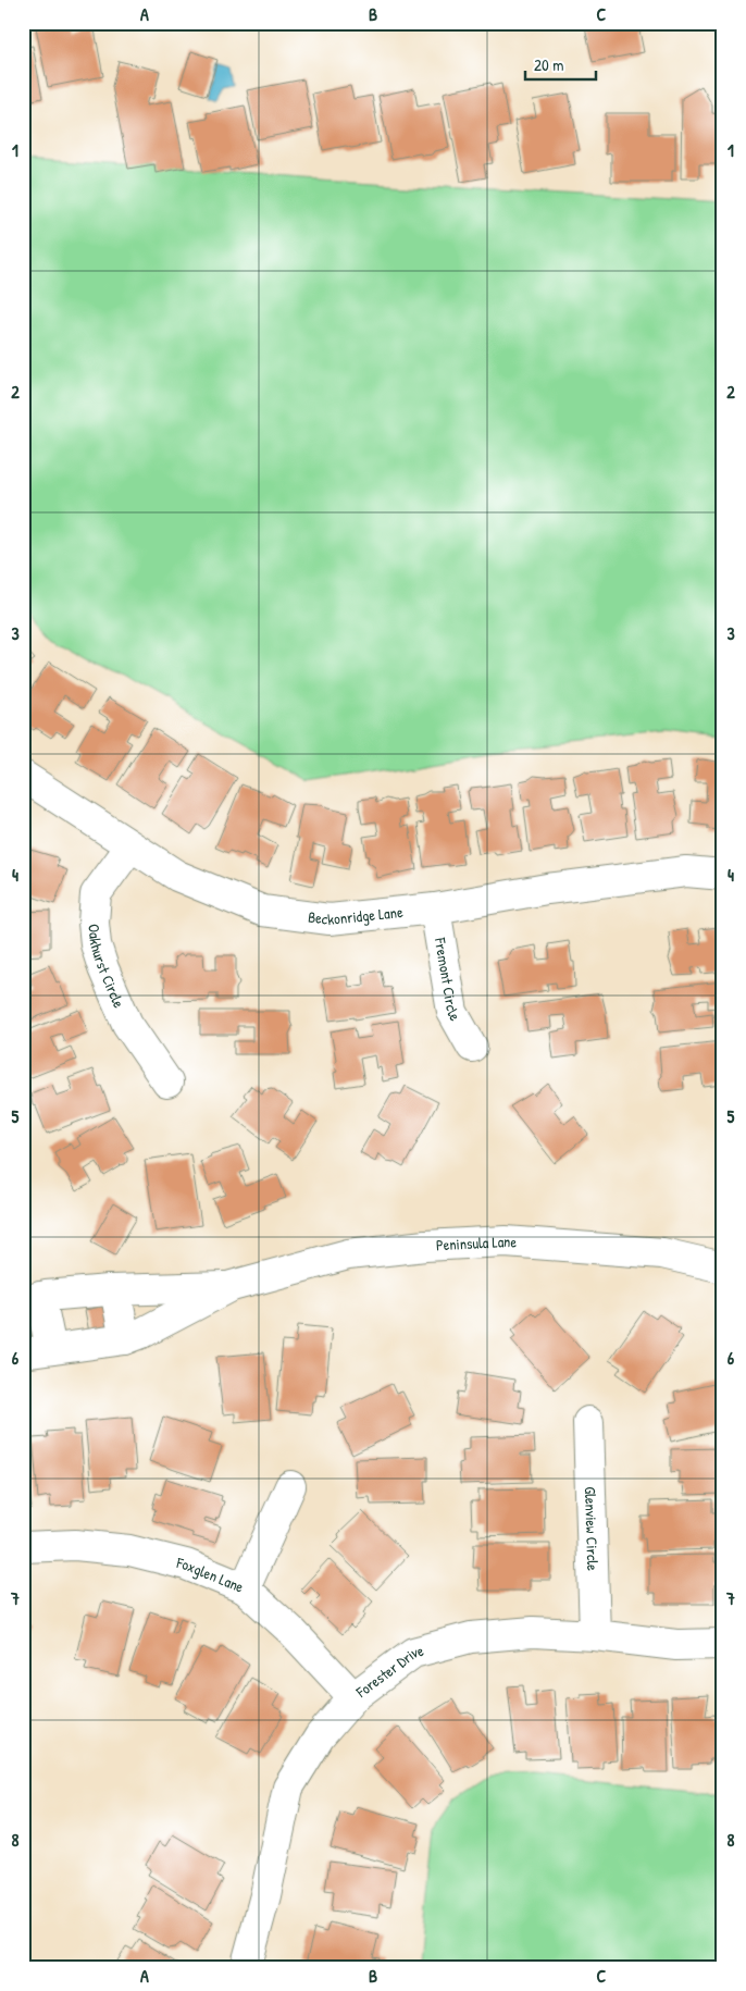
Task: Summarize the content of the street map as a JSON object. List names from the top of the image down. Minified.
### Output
{"streets":{"street":["Beckonridge Lane","Oakhurst Circle","Fremont Circle","Peninsula Lane","Glenview Circle","Foxglen Lane","Forester Drive"]},"crossings":[["Beckonridge Lane","Oakhurst Circle"],["Beckonridge Lane","Fremont Circle"],["Glenview Circle","Forester Drive"],["Foxglen Lane","Forester Drive"]],"scale_bar":"20 m","grid":{"columns":["A","B","C"],"rows":["1","2","3","4","5","6","7","8"]}}
